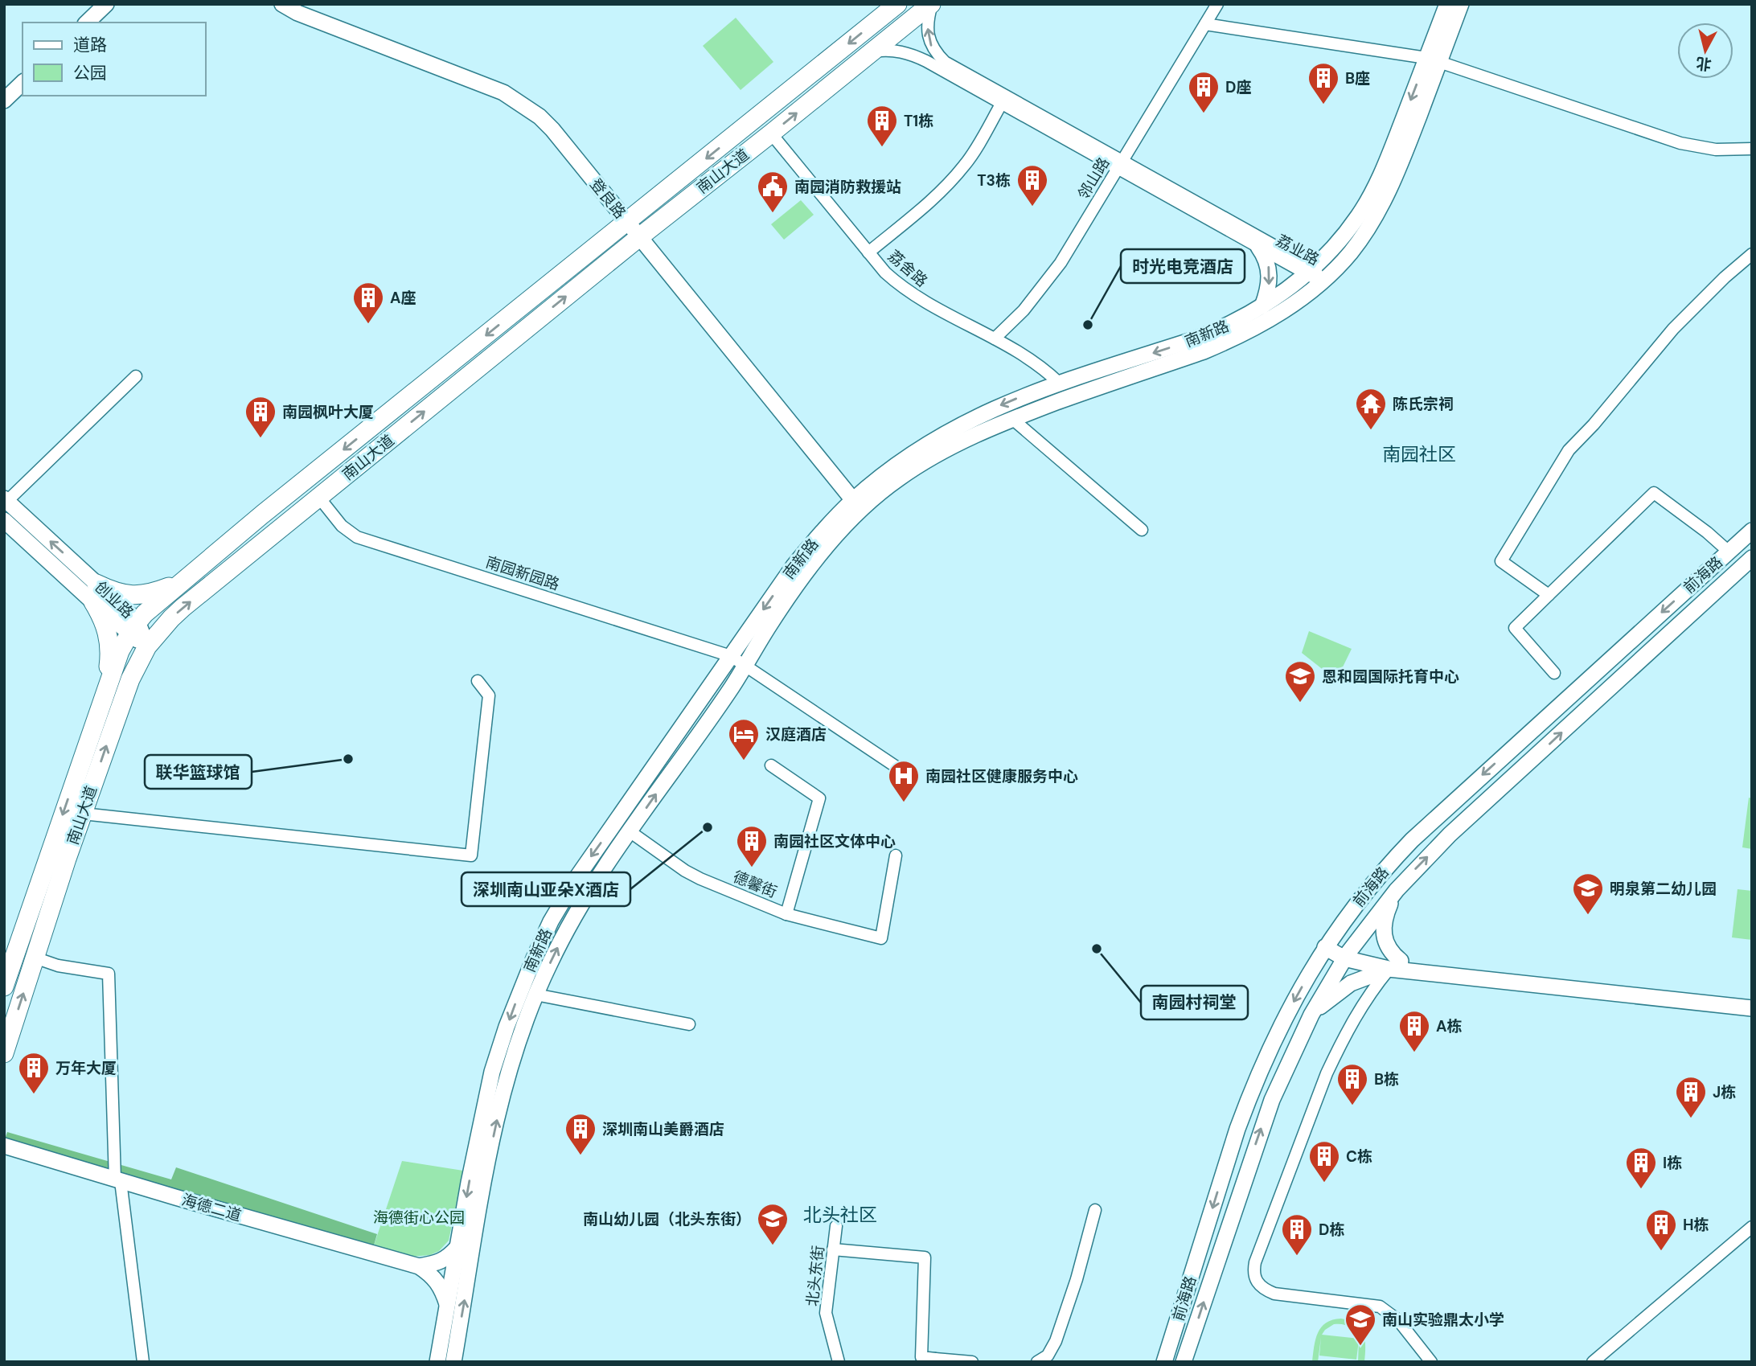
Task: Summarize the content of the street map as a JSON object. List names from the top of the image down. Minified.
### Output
{"streets":{"main road":["南山大道","登良路","南新路","前海路","创业路","海德二道"],"street":["邻山路","荔业路","荔舍路","南园新园路","德馨街","北头东街"]},"crossings":[["南山大道","登良路"],["南山大道","荔业路"],["南山大道","荔舍路"],["南山大道","南园新园路"],["南山大道","创业路"],["邻山路","荔业路"],["邻山路","荔舍路"],["登良路","南新路"],["荔业路","南新路"],["荔舍路","南新路"],["南新路","南园新园路"],["南新路","德馨街"],["南新路","海德二道"]],"districts":["南园社区","北头社区"],"parks":["海德街心公园"],"places":{"building":["B座","D座","T1栋","T3栋","A座","南园枫叶大厦","南园社区文体中心","A栋","万年大厦","B栋","J栋","深圳南山美爵酒店","C栋","I栋","H栋","D栋"],"public building":["南园消防救援站"],"other":["时光电竞酒店","联华篮球馆","深圳南山亚朵X酒店","南园村祠堂"],"temple":["陈氏宗祠"],"school or university":["恩和园国际托育中心","明泉第二幼儿园","南山幼儿园（北头东街）","南山实验鼎太小学"],"hotel":["汉庭酒店"],"hospital":["南园社区健康服务中心"]},"legend":["道路","公园"],"north":"bottom"}
